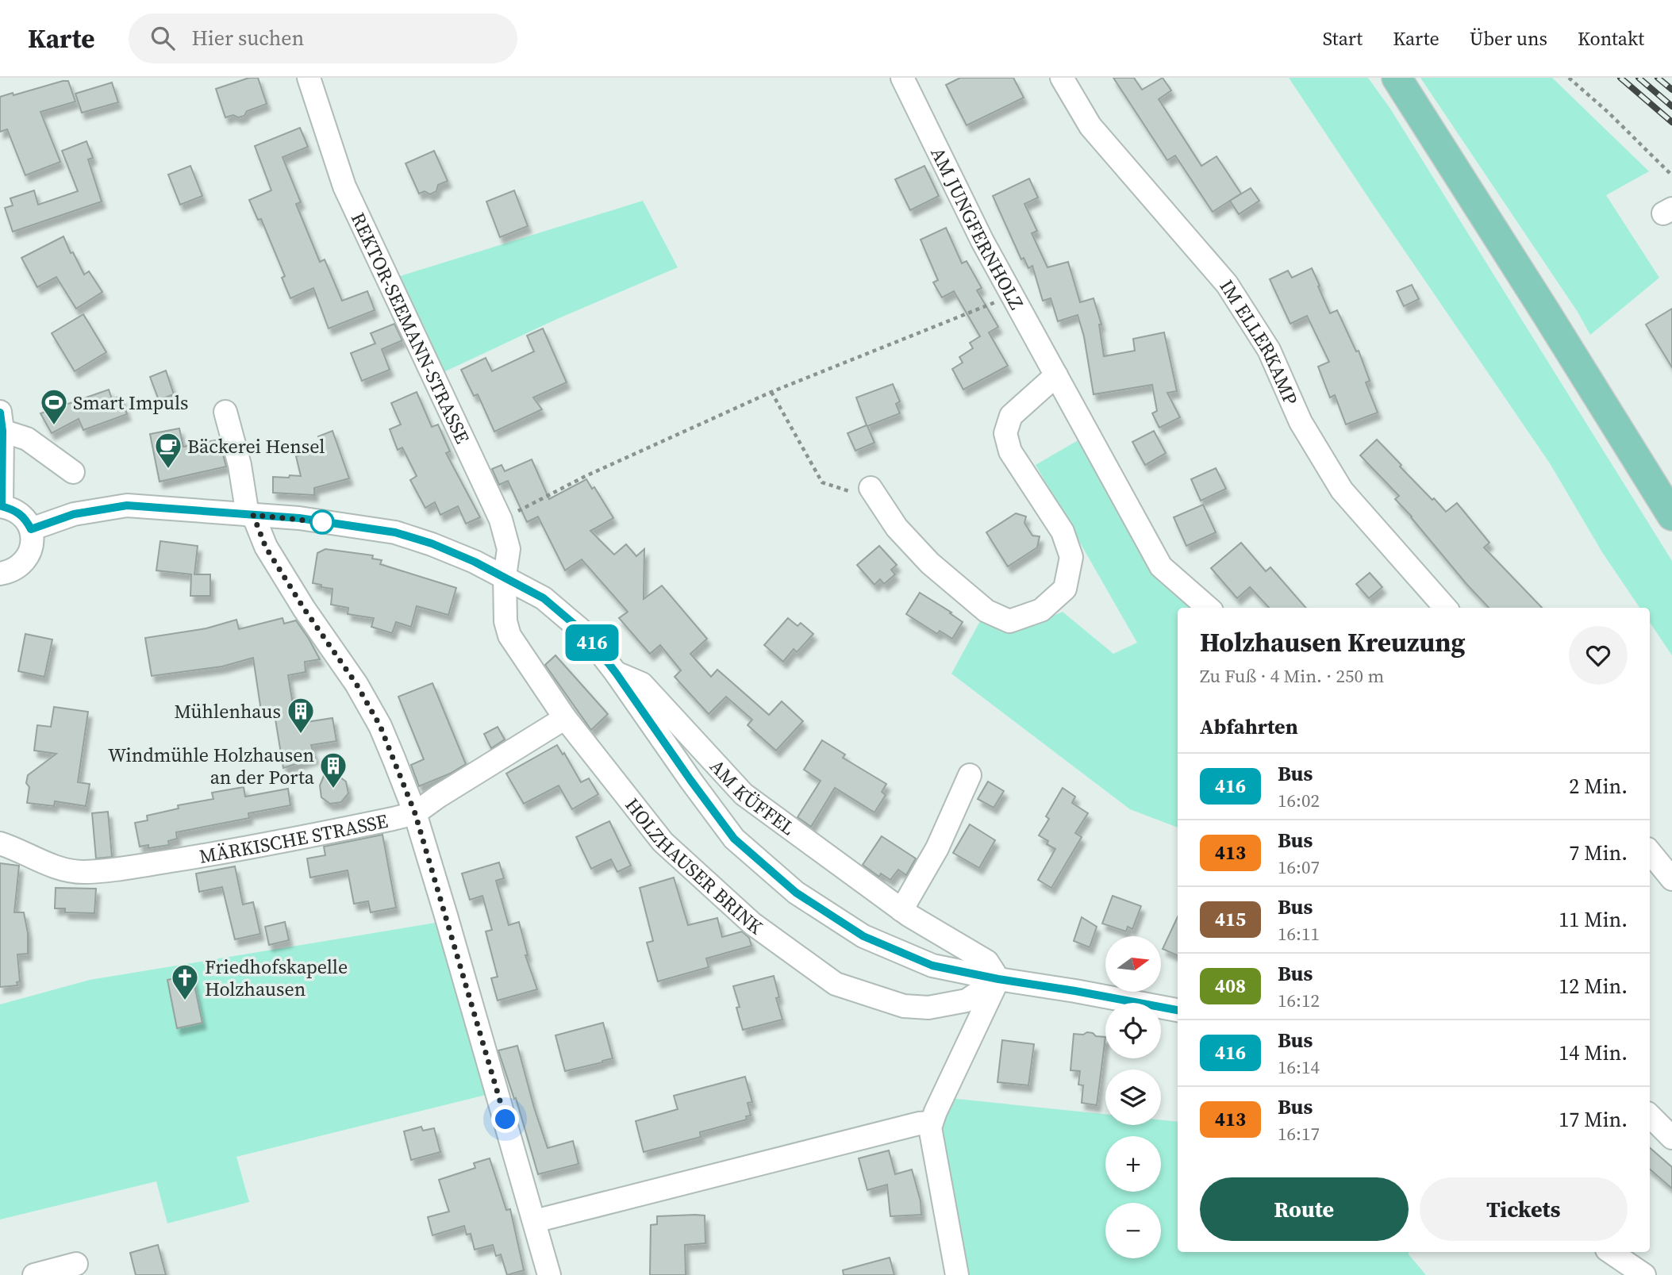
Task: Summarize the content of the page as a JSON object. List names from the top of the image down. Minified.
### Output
{"streets":{"street":["AM JUNGFERNHOLZ","REKTOR-SEEMANN-STRASSE","IM ELLERKAMP","AM KÜFFEL","MÄRKISCHE STRASSE","HOLZHAUSER BRINK"]},"crossings":[["REKTOR-SEEMANN-STRASSE","HOLZHAUSER BRINK"],["AM KÜFFEL","HOLZHAUSER BRINK"],["MÄRKISCHE STRASSE","HOLZHAUSER BRINK"]],"places":{"sports":["Smart Impuls"],"cafe":["Bäckerei Hensel"],"building":["Mühlenhaus","Windmühle Holzhausen an der Porta"],"church":["Friedhofskapelle Holzhausen"]},"lines":["bus line 416"],"north":"right","page":{"header":"Karte","search":"Hier suchen","nav":["Start","Karte","Über uns","Kontakt"],"on_map":"416","heading":[["Holzhausen Kreuzung","Zu Fuß · 4 Min. · 250 m"],"Abfahrten"],"list":[{"mark":"416","name":"Bus","note":"16:02","value":"2 Min."},{"mark":"413","name":"Bus","note":"16:07","value":"7 Min."},{"mark":"415","name":"Bus","note":"16:11","value":"11 Min."},{"mark":"408","name":"Bus","note":"16:12","value":"12 Min."},{"mark":"416","name":"Bus","note":"16:14","value":"14 Min."},{"mark":"413","name":"Bus","note":"16:17","value":"17 Min."}],"map_buttons":["+","−"],"buttons":["Route","Tickets"]}}
